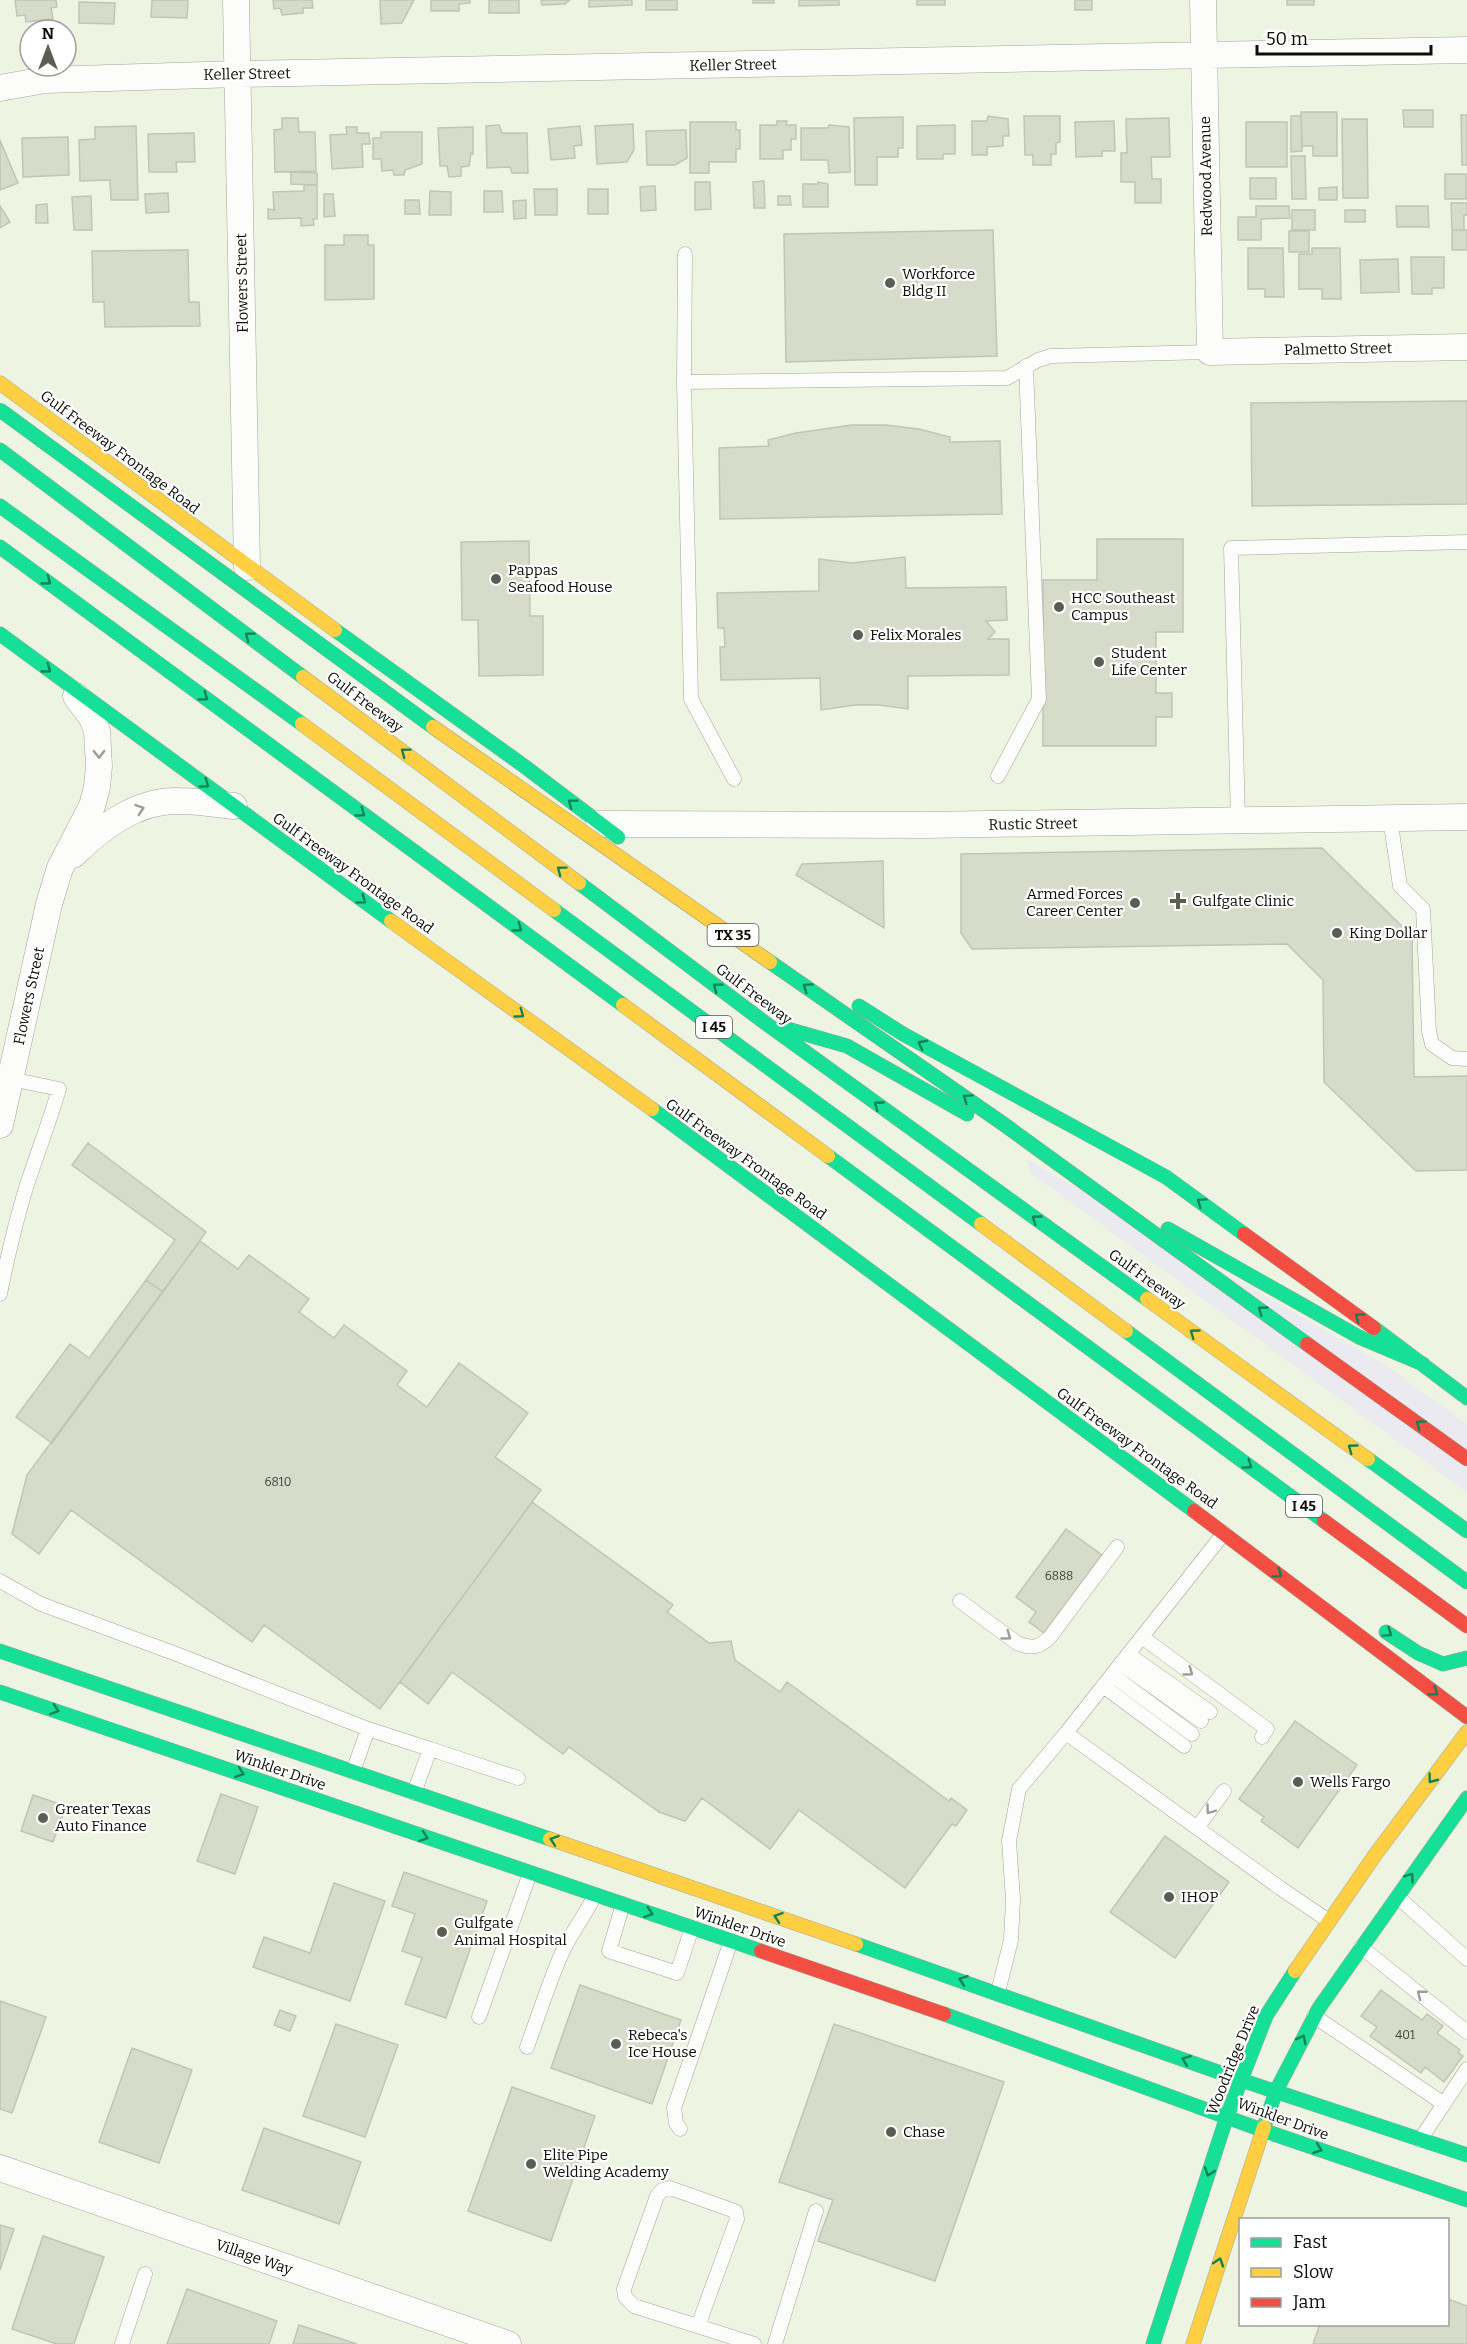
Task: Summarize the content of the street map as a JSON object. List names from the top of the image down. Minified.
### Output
{"streets":{"main road":["Gulf Freeway Frontage Road","Gulf Freeway","TX 35","I 45","Winkler Drive","Woodridge Drive"],"street":["Keller Street","Redwood Avenue","Flowers Street","Palmetto Street","Rustic Street","Village Way"]},"crossings":[["Keller Street","Redwood Avenue"],["Keller Street","Flowers Street"],["Redwood Avenue","Palmetto Street"],["Flowers Street","Gulf Freeway Frontage Road"],["Gulf Freeway Frontage Road","Rustic Street"],["Winkler Drive","Woodridge Drive"]],"places":{"other":["Workforce Bldg II","Pappas Seafood House","HCC Southeast Campus","Felix Morales","Student Life Center","Armed Forces Career Center","King Dollar","Wells Fargo","Greater Texas Auto Finance","IHOP","Gulfgate Animal Hospital","Rebeca's Ice House","Chase","Elite Pipe Welding Academy"],"health":["Gulfgate Clinic"]},"house_numbers":["6810","6888","401"],"legend":["Fast","Slow","Jam"],"scale_bar":"50 m","north":"top"}
